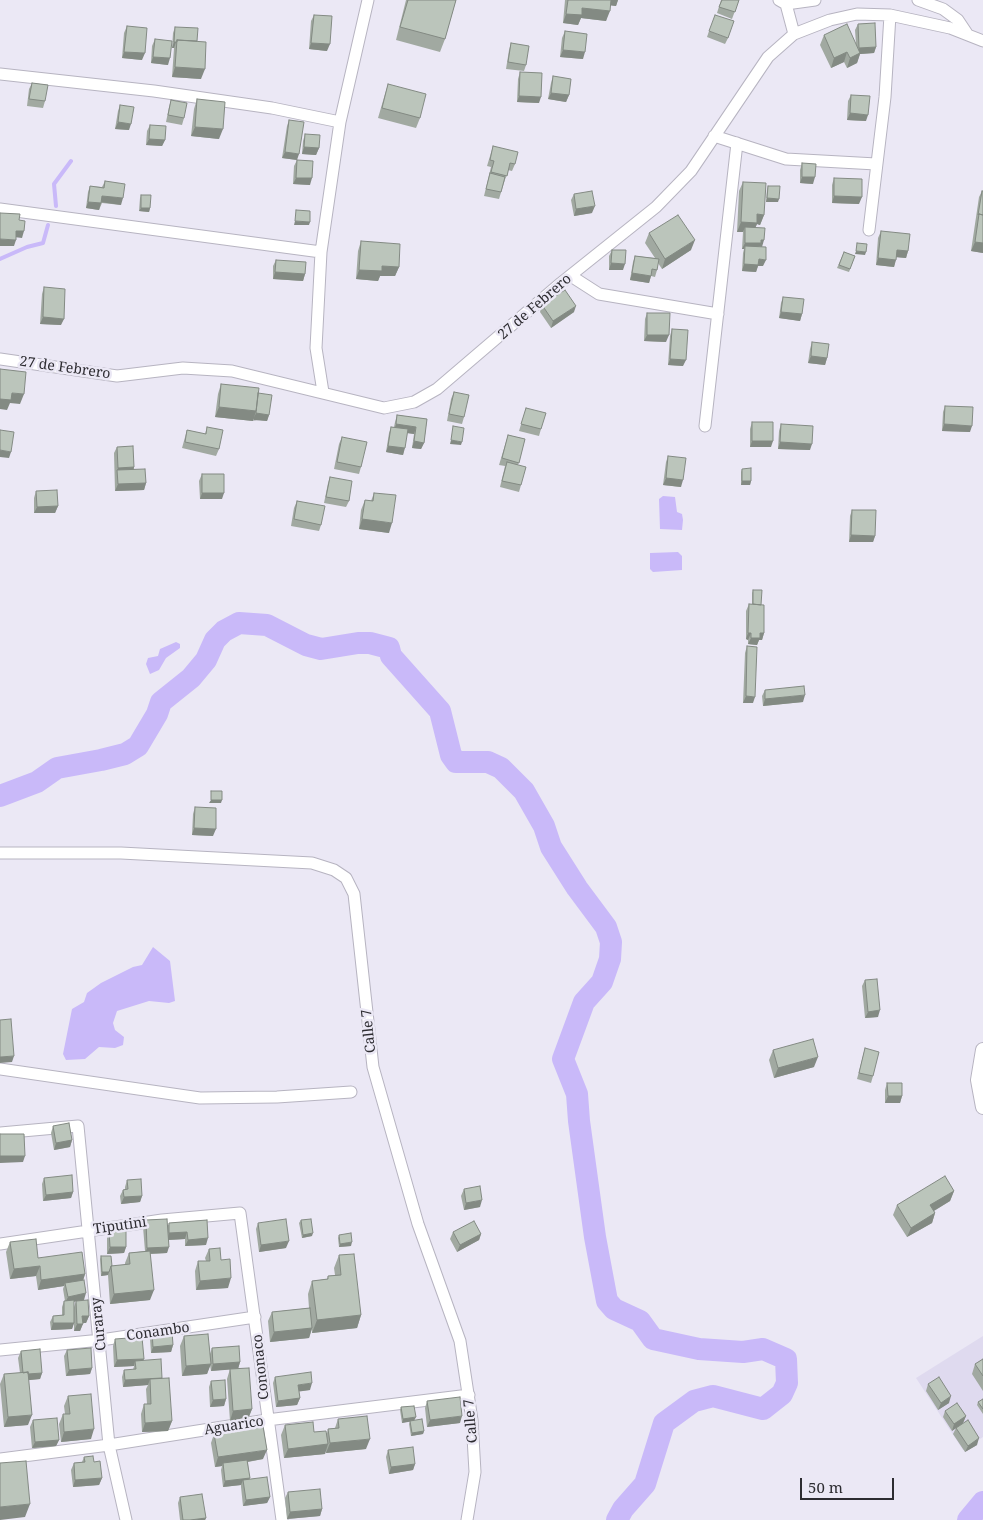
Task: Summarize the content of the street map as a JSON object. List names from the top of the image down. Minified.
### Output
{"streets":{"street":["27 de Febrero","Calle 7","Tiputini","Curaray","Conambo","Cononaco","Aguarico"]},"crossings":[["Calle 7","Aguarico"],["Tiputini","Curaray"],["Tiputini","Cononaco"],["Curaray","Conambo"],["Curaray","Aguarico"],["Conambo","Cononaco"],["Cononaco","Aguarico"]],"scale_bar":"50 m"}
